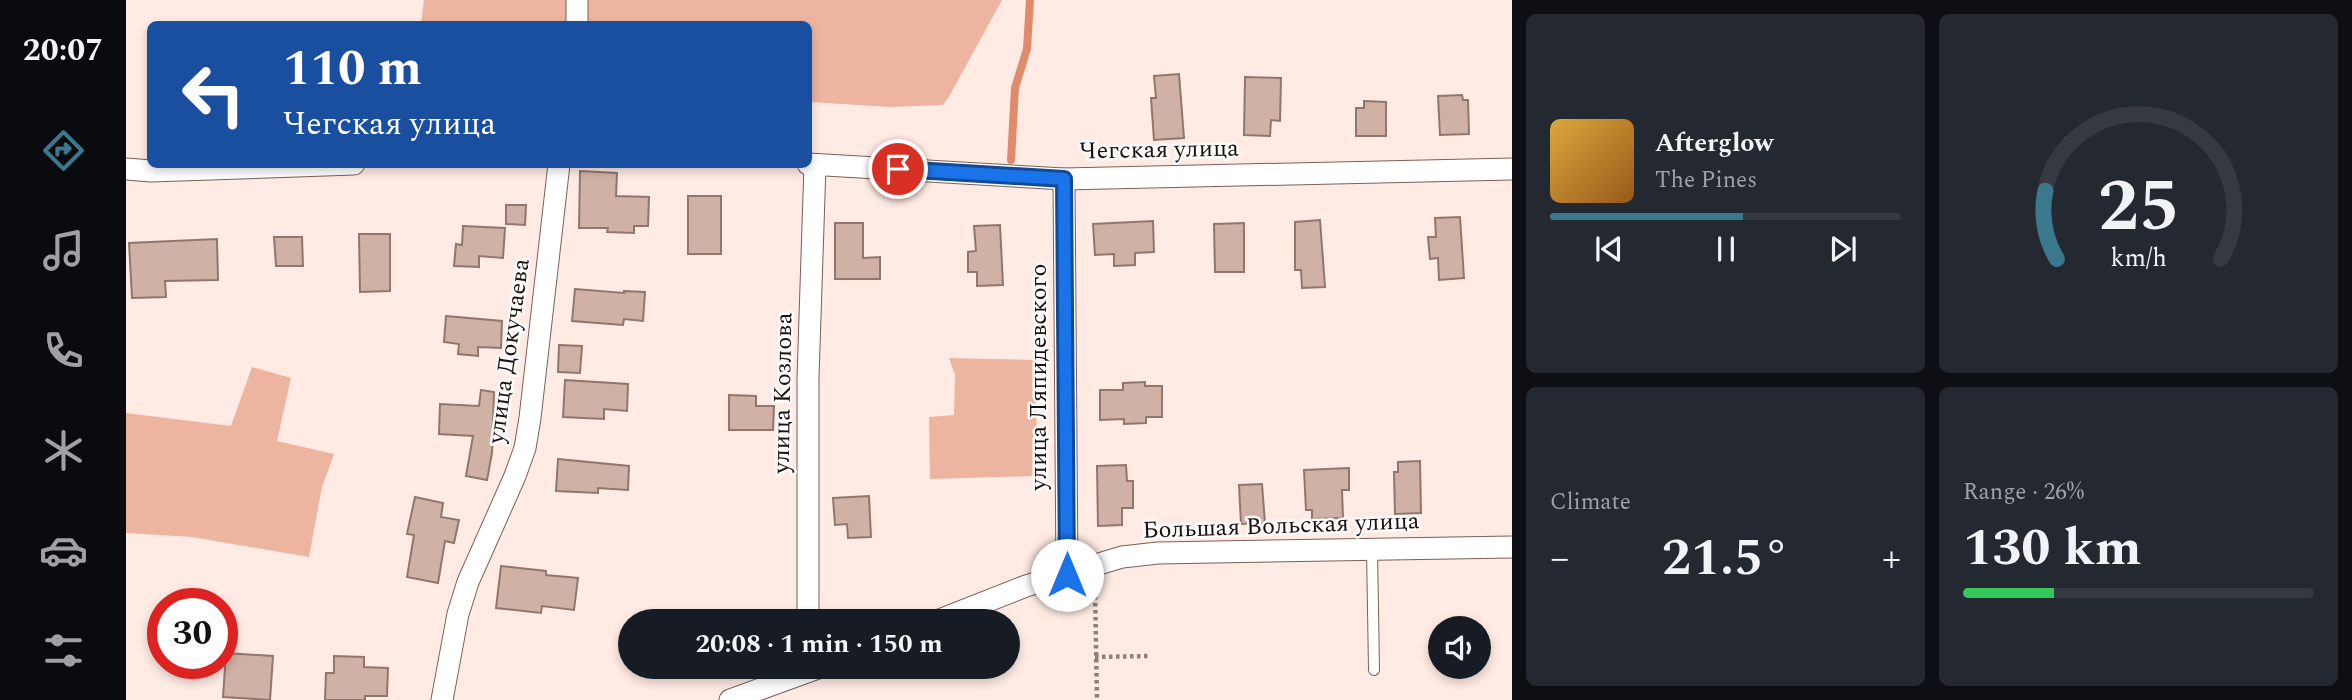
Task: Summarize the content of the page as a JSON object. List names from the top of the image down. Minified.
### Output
{"streets":{"street":["Чегская улица","улица Докучаева","улица Ляпидевского","улица Козлова","Большая Вольская улица"]},"crossings":[["Чегская улица","улица Ляпидевского"],["улица Ляпидевского","Большая Вольская улица"]],"page":{"tabs":"20:07","turn":["110 m","Чегская улица"],"song":["Afterglow","The Pines"],"tile":["Climate",["Range · 26%","130 km"]],"heat":["−","21.5°","+"],"limit":"30","trip":"20:08 · 1 min · 150 m","gauge":["25","km/h"]}}
